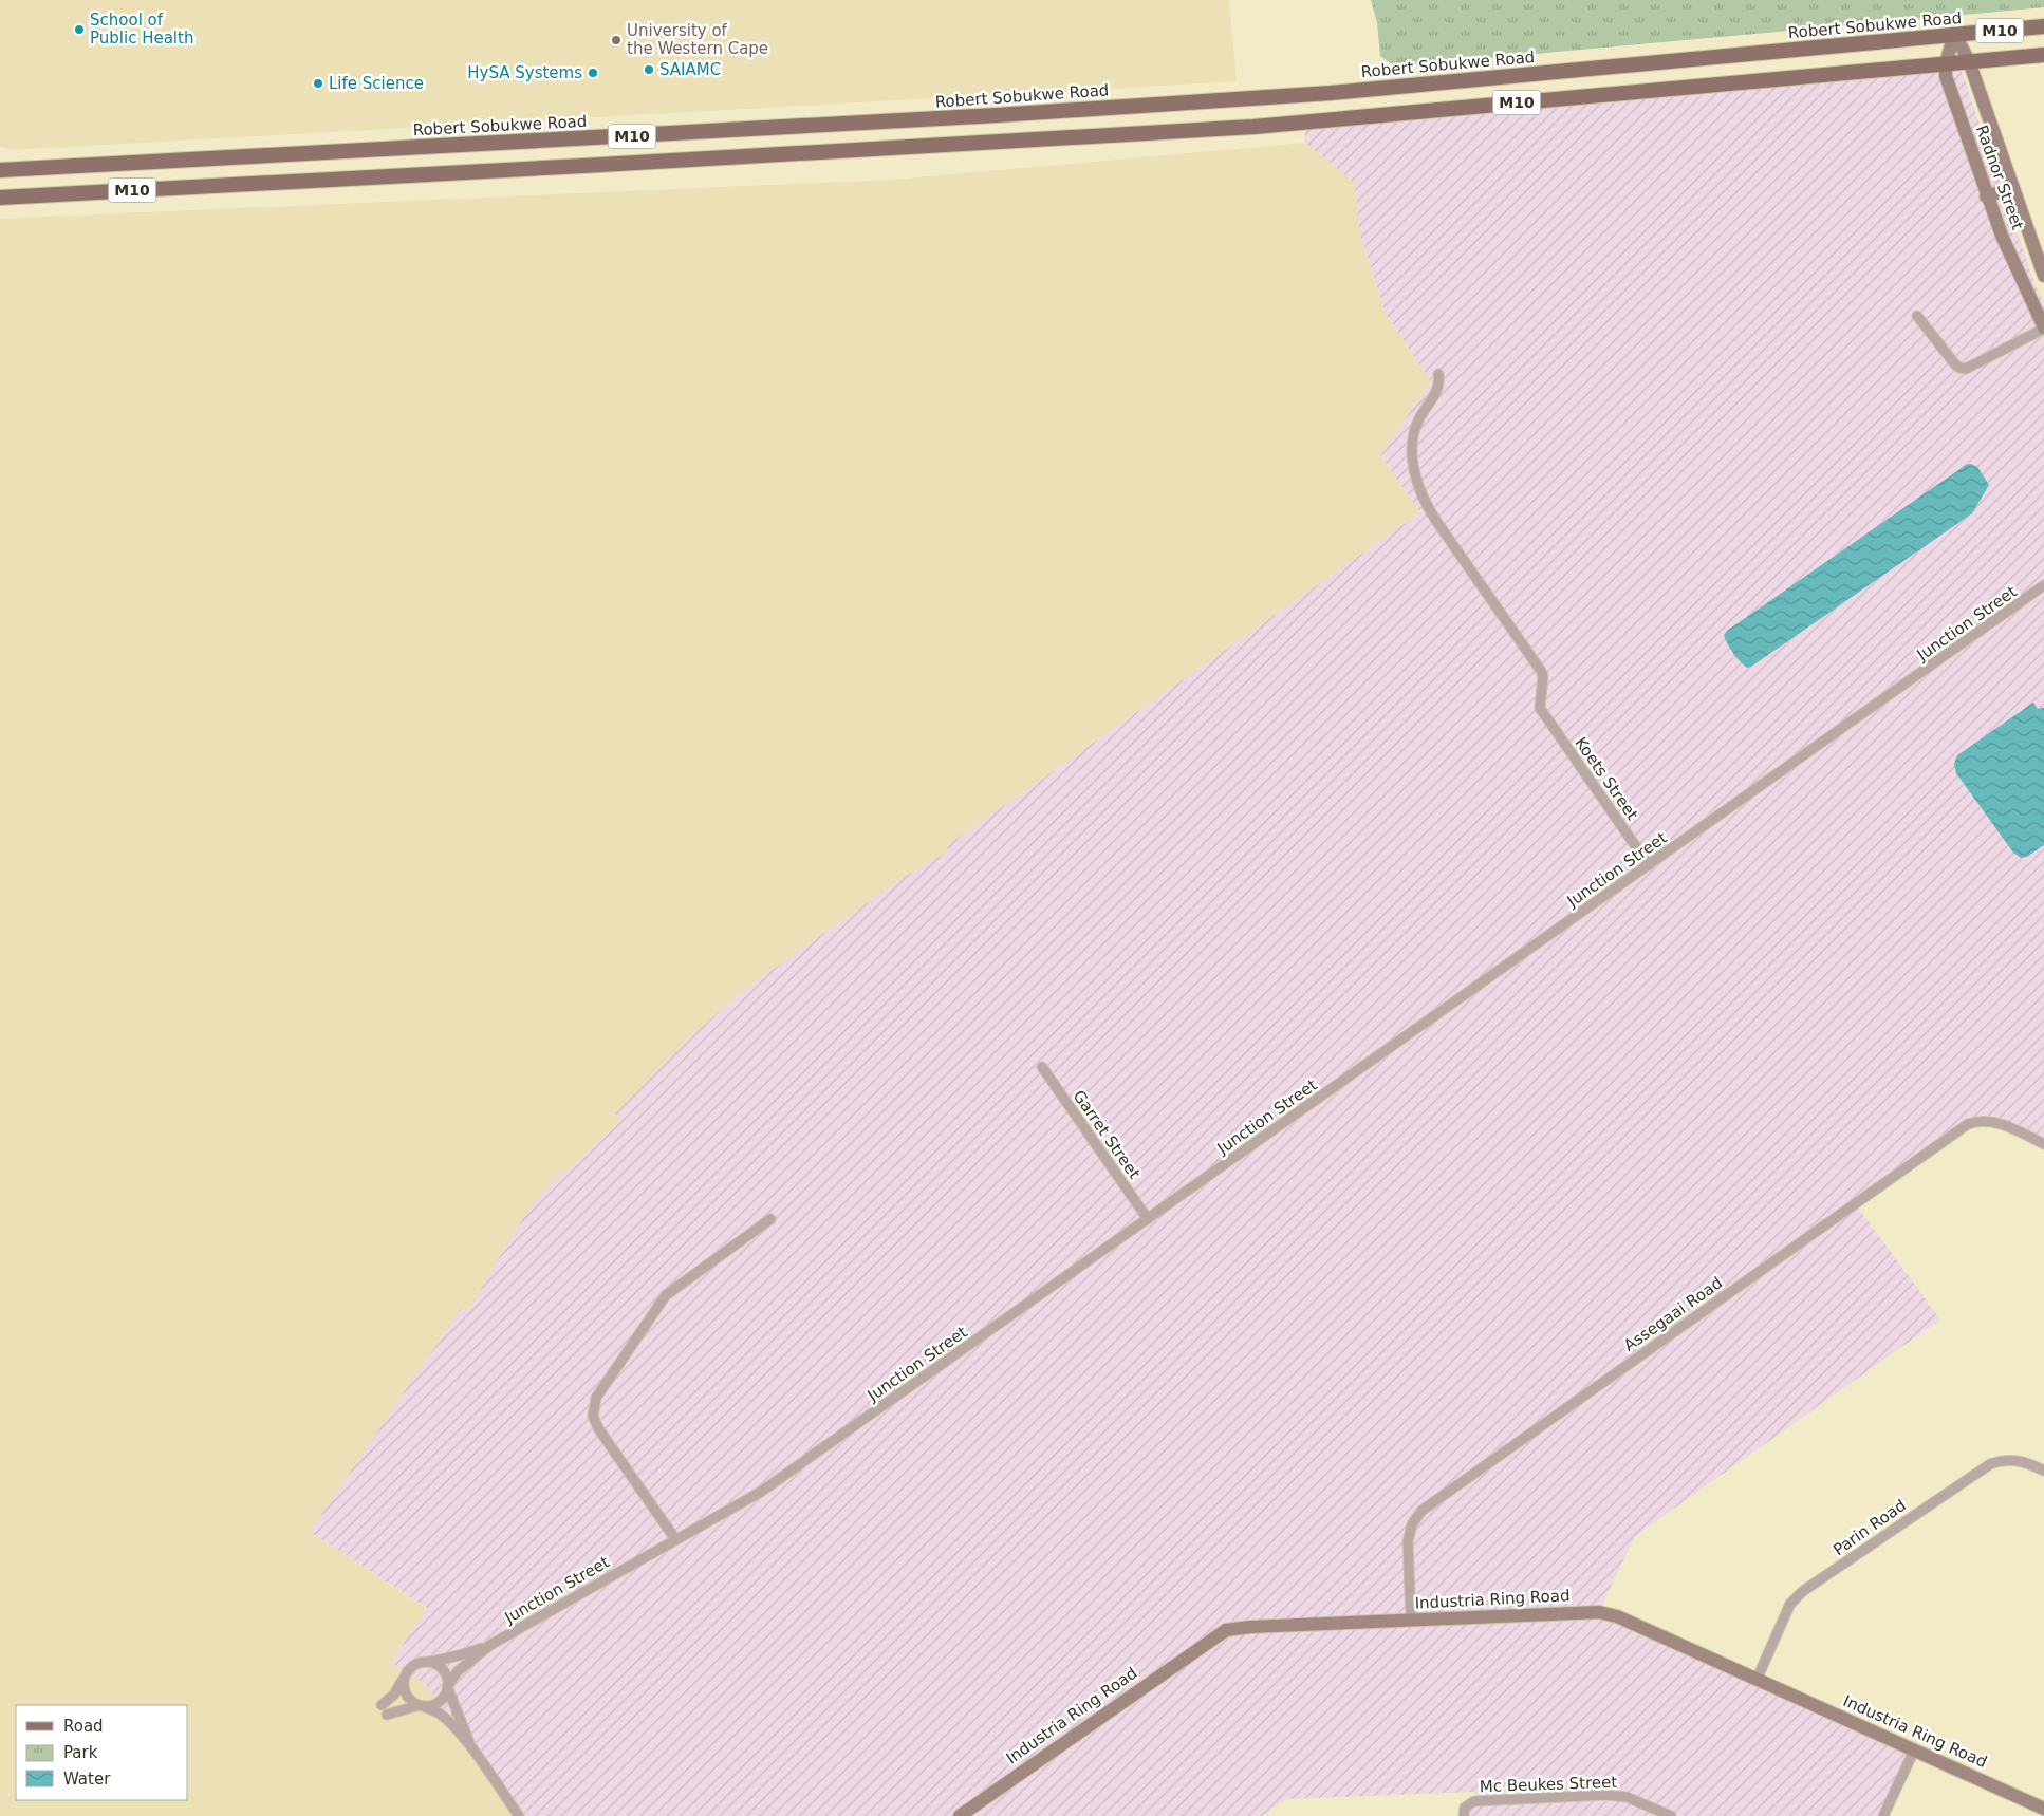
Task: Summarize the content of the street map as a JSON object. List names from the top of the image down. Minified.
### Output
{"streets":{"main road":["Robert Sobukwe Road","M10"],"street":["Radnor Street","Junction Street","Koets Street","Garret Street","Assegaai Road","Parin Road","Industria Ring Road","Mc Beukes Street"]},"crossings":[["Robert Sobukwe Road","Radnor Street"],["M10","Radnor Street"],["Junction Street","Koets Street"],["Junction Street","Garret Street"],["Assegaai Road","Industria Ring Road"],["Parin Road","Industria Ring Road"]],"places":["School of Public Health","University of the Western Cape","SAIAMC","HySA Systems","Life Science"],"legend":["Road","Park","Water"]}
